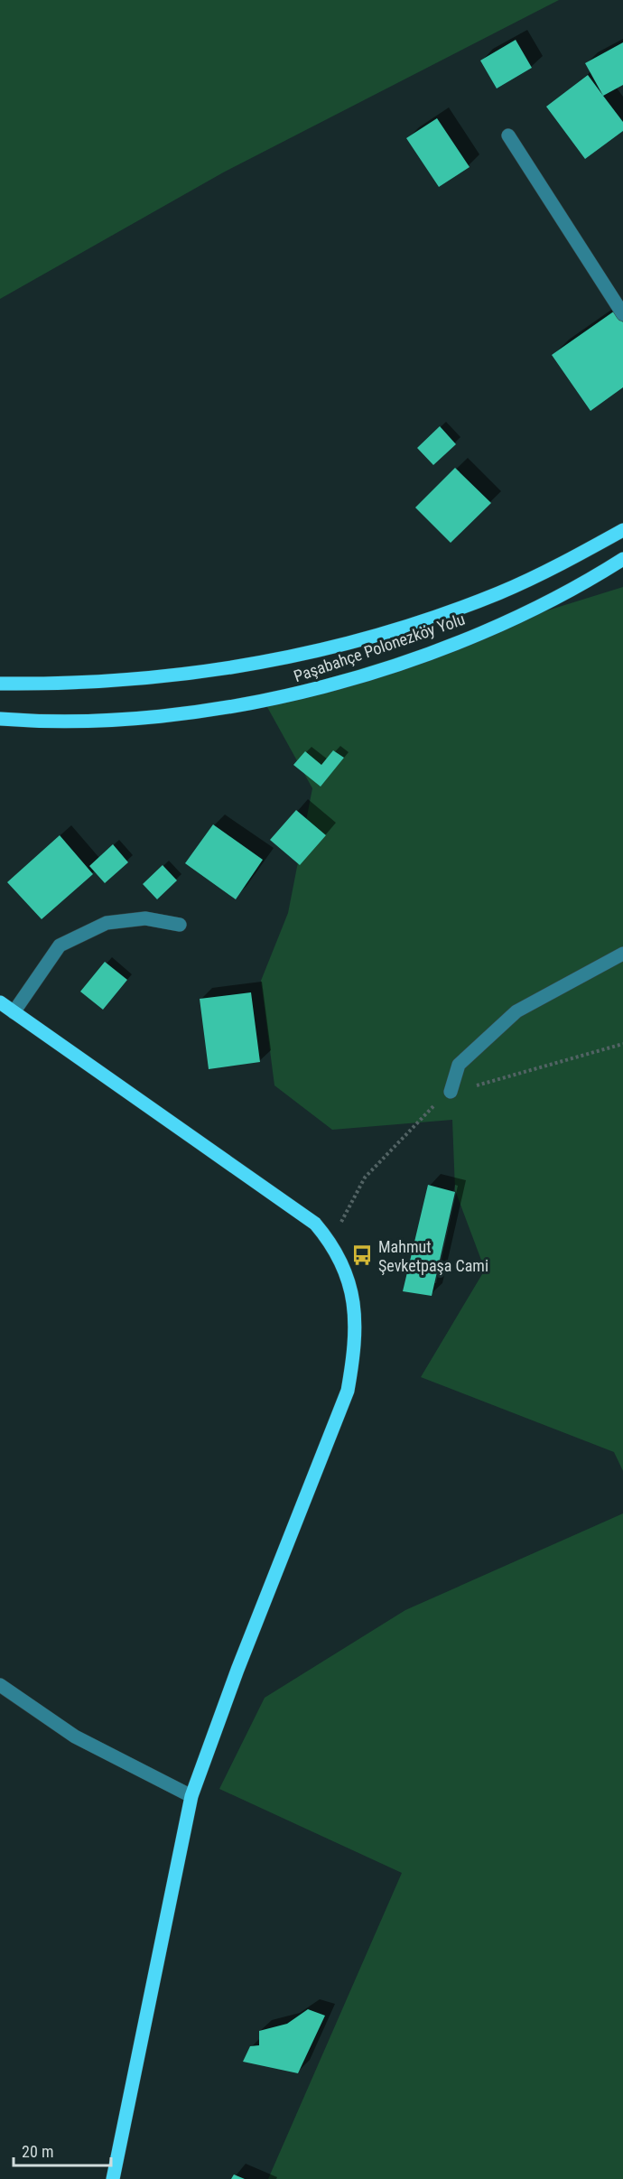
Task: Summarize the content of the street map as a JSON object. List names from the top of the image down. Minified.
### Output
{"streets":{"main road":["Paşabahçe Polonezköy Yolu"]},"places":{"bus stop":["Mahmut Şevketpaşa Cami"]},"scale_bar":"20 m"}
